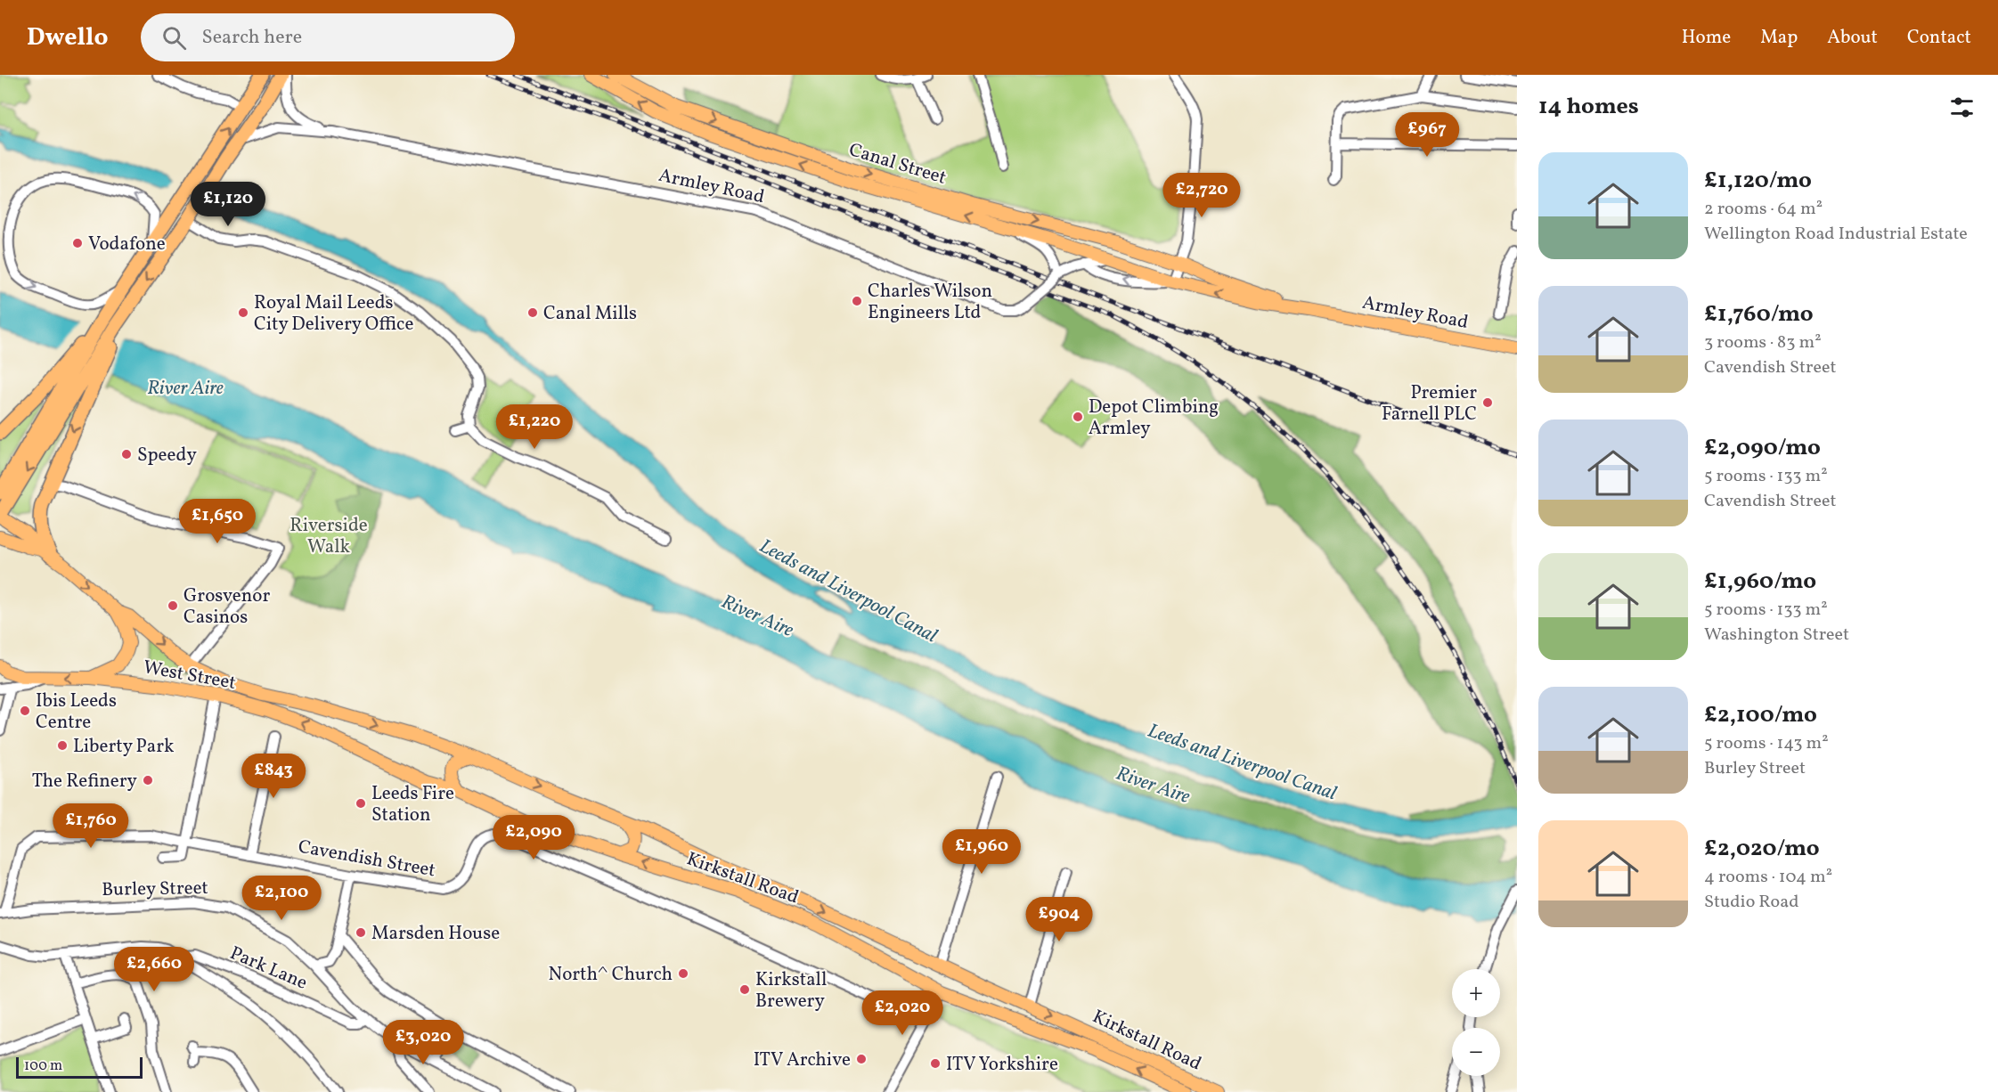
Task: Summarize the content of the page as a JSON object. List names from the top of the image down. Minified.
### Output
{"streets":{"main road":["Canal Street","Armley Road","West Street","Kirkstall Road"],"street":["Cavendish Street","Burley Street","Park Lane"]},"crossings":[["Canal Street","Armley Road"],["West Street","Kirkstall Road"],["Cavendish Street","Burley Street"],["Burley Street","Park Lane"]],"water":["River Aire","Leeds and Liverpool Canal"],"parks":["Riverside Walk"],"places":["Vodafone","Charles Wilson Engineers Ltd","Royal Mail Leeds City Delivery Office","Canal Mills","Premier Farnell PLC","Depot Climbing Armley","Speedy","Grosvenor Casinos","Ibis Leeds Centre","Liberty Park","The Refinery","Leeds Fire Station","Marsden House","North^ Church","Kirkstall Brewery","ITV Archive","ITV Yorkshire"],"scale_bar":"100 m","page":{"header":"Dwello","search":"Search here","nav":["Home","Map","About","Contact"],"heading":"14 homes","price":["£967","£2,720","£1,120","£1,220","£1,650","£843","£1,760","£2,090","£1,960","£2,100","£904","£2,660","£2,020","£3,020"],"list":[{"name":"£1,120/mo","note":"2 rooms · 64 m² · Wellington Road Industrial Estate"},{"name":"£1,760/mo","note":"3 rooms · 83 m² · Cavendish Street"},{"name":"£2,090/mo","note":"5 rooms · 133 m² · Cavendish Street"},{"name":"£1,960/mo","note":"5 rooms · 133 m² · Washington Street"},{"name":"£2,100/mo","note":"5 rooms · 143 m² · Burley Street"},{"name":"£2,020/mo","note":"4 rooms · 104 m² · Studio Road"}],"map_buttons":["+","−"],"scale":"100 m"}}
